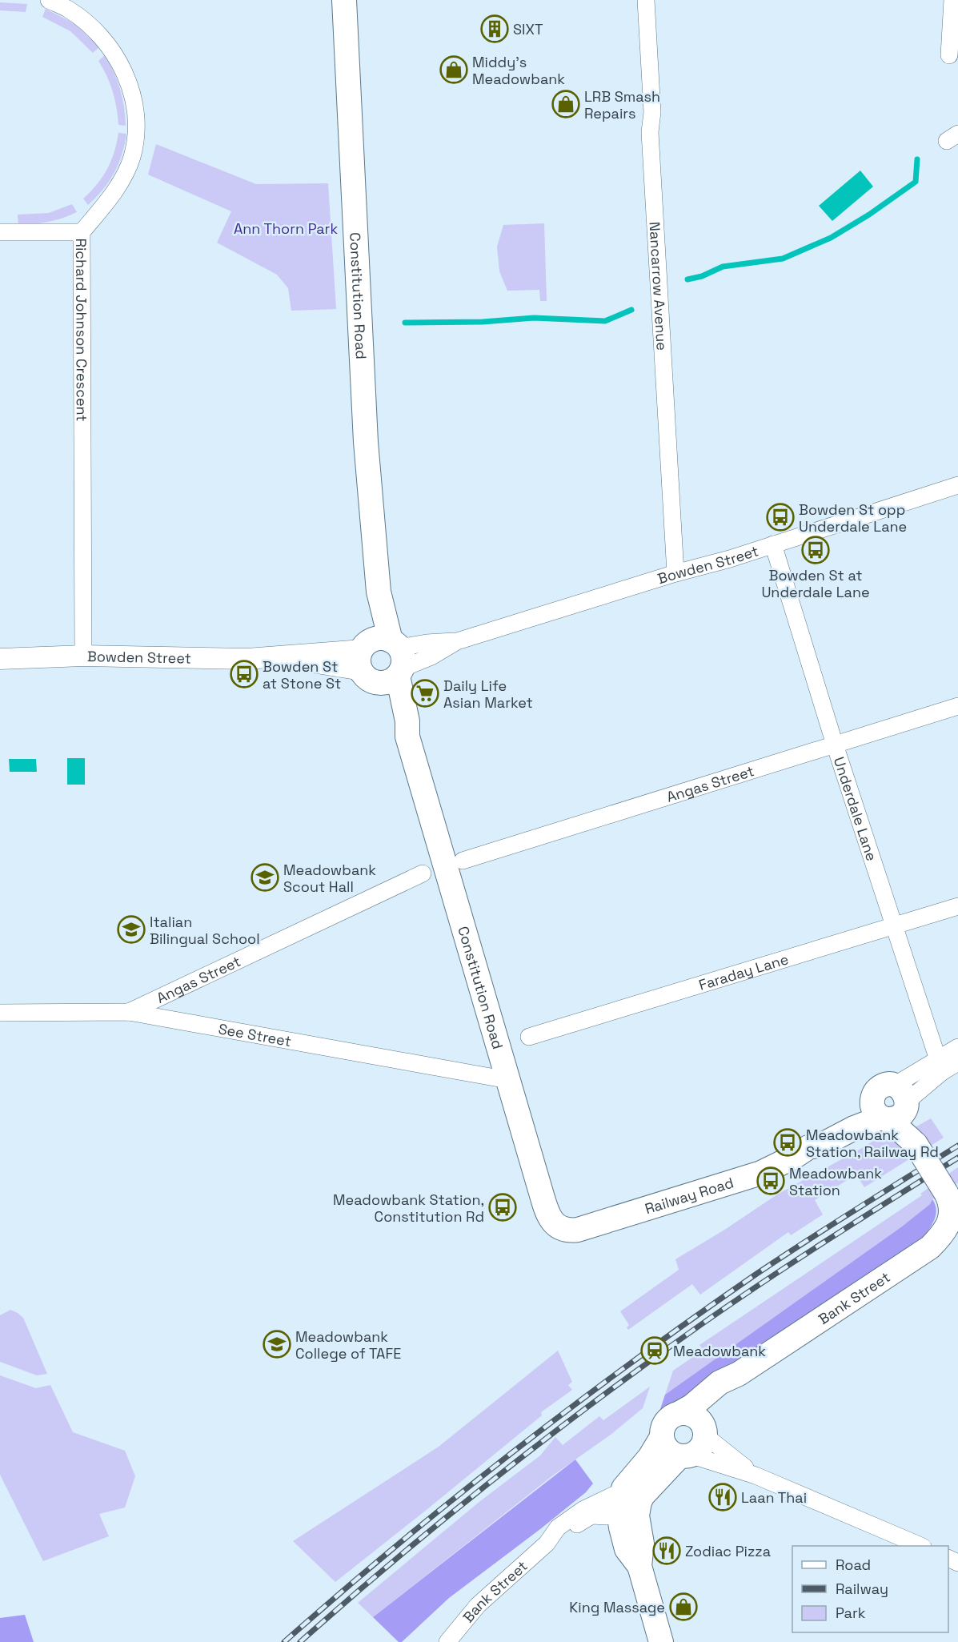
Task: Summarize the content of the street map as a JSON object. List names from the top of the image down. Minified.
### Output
{"streets":{"main road":["Constitution Road","Railway Road","Bank Street"],"street":["Nancarrow Avenue","Richard Johnson Crescent","Bowden Street","Angas Street","Underdale Lane","Faraday Lane","See Street"]},"crossings":[["Nancarrow Avenue","Bowden Street"],["Constitution Road","Bowden Street"],["Constitution Road","See Street"],["Constitution Road","Railway Road"],["Richard Johnson Crescent","Bowden Street"],["Bowden Street","Underdale Lane"],["Angas Street","Underdale Lane"],["Angas Street","See Street"],["Underdale Lane","Faraday Lane"]],"parks":["Ann Thorn Park"],"places":{"building":["SIXT"],"shop":["Middy's Meadowbank","LRB Smash Repairs","King Massage"],"bus stop":["Bowden St opp Underdale Lane","Bowden St at Underdale Lane","Bowden St at Stone St","Meadowbank Station, Railway Rd","Meadowbank Station","Meadowbank Station, Constitution Rd"],"supermarket":["Daily Life Asian Market"],"school or university":["Meadowbank Scout Hall","Italian Bilingual School","Meadowbank College of TAFE"],"station":["Meadowbank"],"restaurant":["Laan Thai","Zodiac Pizza"]},"legend":["Road","Railway","Park"]}
